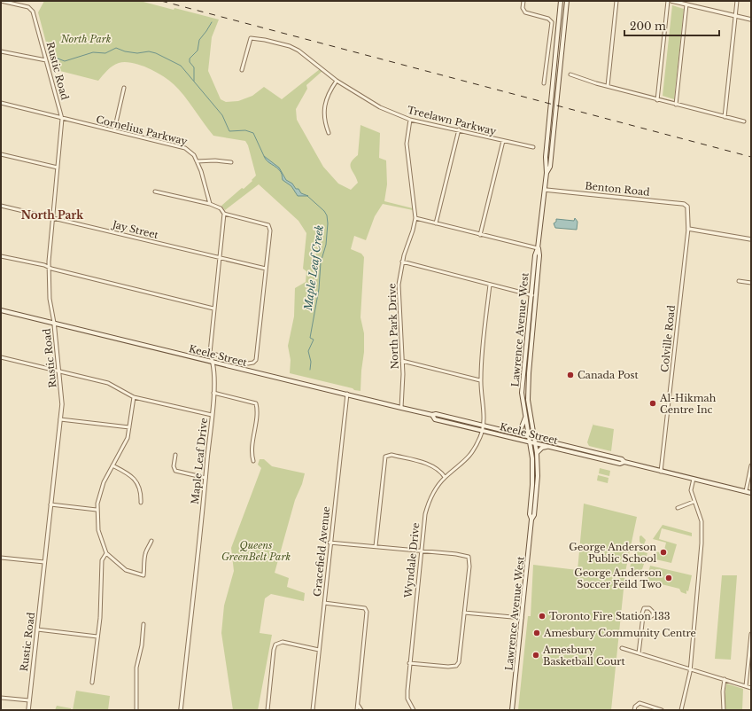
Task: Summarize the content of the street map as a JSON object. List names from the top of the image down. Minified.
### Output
{"streets":{"main road":["Lawrence Avenue West","Keele Street"],"street":["Rustic Road","Treelawn Parkway","Cornelius Parkway","Benton Road","Jay Street","North Park Drive","Colville Road","Maple Leaf Drive","Gracefield Avenue","Wyndale Drive"]},"crossings":[["Rustic Road","Cornelius Parkway"],["Rustic Road","Jay Street"],["Rustic Road","Keele Street"],["Treelawn Parkway","North Park Drive"],["Benton Road","Lawrence Avenue West"],["Benton Road","Colville Road"],["Jay Street","Keele Street"],["Jay Street","Maple Leaf Drive"],["North Park Drive","Keele Street"],["Lawrence Avenue West","Keele Street"],["Colville Road","Keele Street"],["Keele Street","Maple Leaf Drive"],["Keele Street","Gracefield Avenue"],["Keele Street","Wyndale Drive"]],"districts":["North Park"],"water":["Maple Leaf Creek"],"parks":["North Park","Queens GreenBelt Park"],"places":["Canada Post","Al-Hikmah Centre Inc","George Anderson Public School","George Anderson Soccer Feild Two","Toronto Fire Station 133","Amesbury Community Centre","Amesbury Basketball Court"],"scale_bar":"200 m"}
